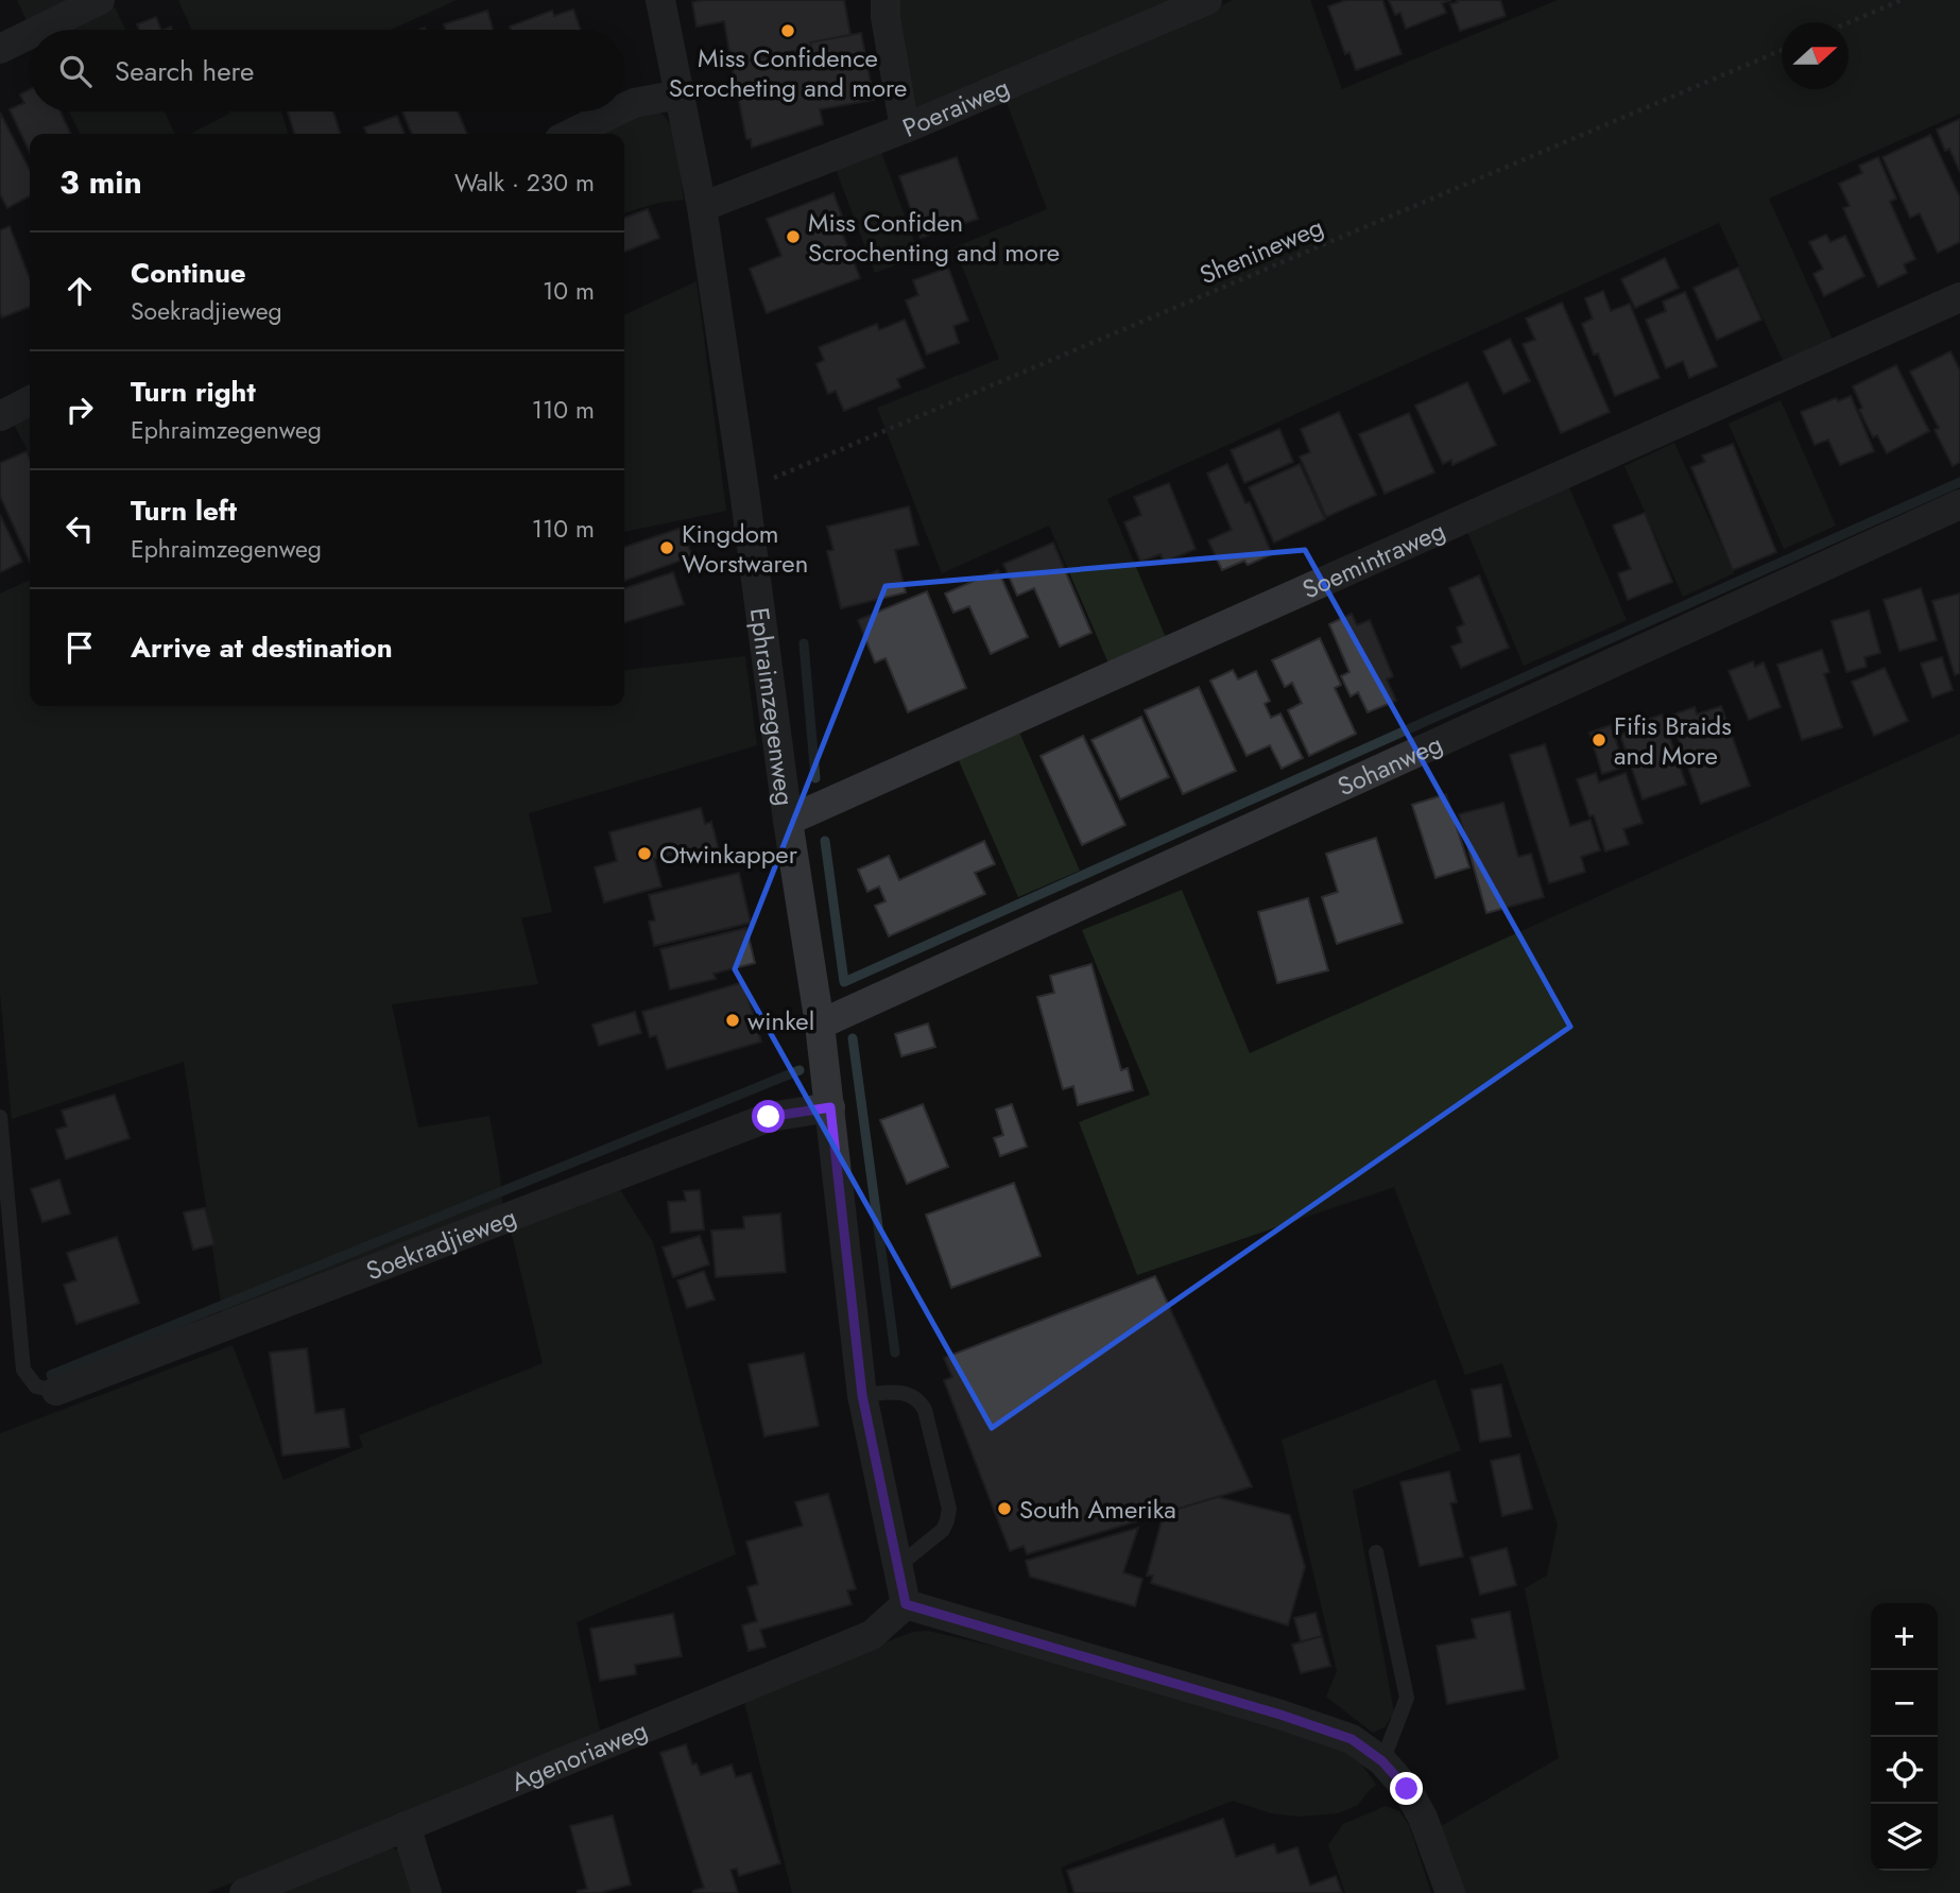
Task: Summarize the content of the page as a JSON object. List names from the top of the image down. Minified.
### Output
{"streets":{"street":["Poeraiweg","Soemintraweg","Ephraimzegenweg","Sohanweg","Soekradjieweg","Agenoriaweg"],"path":["Shenineweg"]},"crossings":[["Poeraiweg","Ephraimzegenweg"],["Shenineweg","Ephraimzegenweg"],["Soemintraweg","Ephraimzegenweg"],["Ephraimzegenweg","Sohanweg"],["Ephraimzegenweg","Soekradjieweg"],["Ephraimzegenweg","Agenoriaweg"]],"places":["Miss Confidence Scrocheting and more","Miss Confiden Scrochenting and more","Kingdom Worstwaren","Fifis Braids and More","Otwinkapper","winkel","South Amerika"],"north":"right","page":{"search":"Search here","heading":["3 min","Walk · 230 m"],"list":[["Continue","Soekradjieweg","10 m"],["Turn right","Ephraimzegenweg","110 m"],["Turn left","Ephraimzegenweg","110 m"],"Arrive at destination"],"map_buttons":["+","−"]}}
